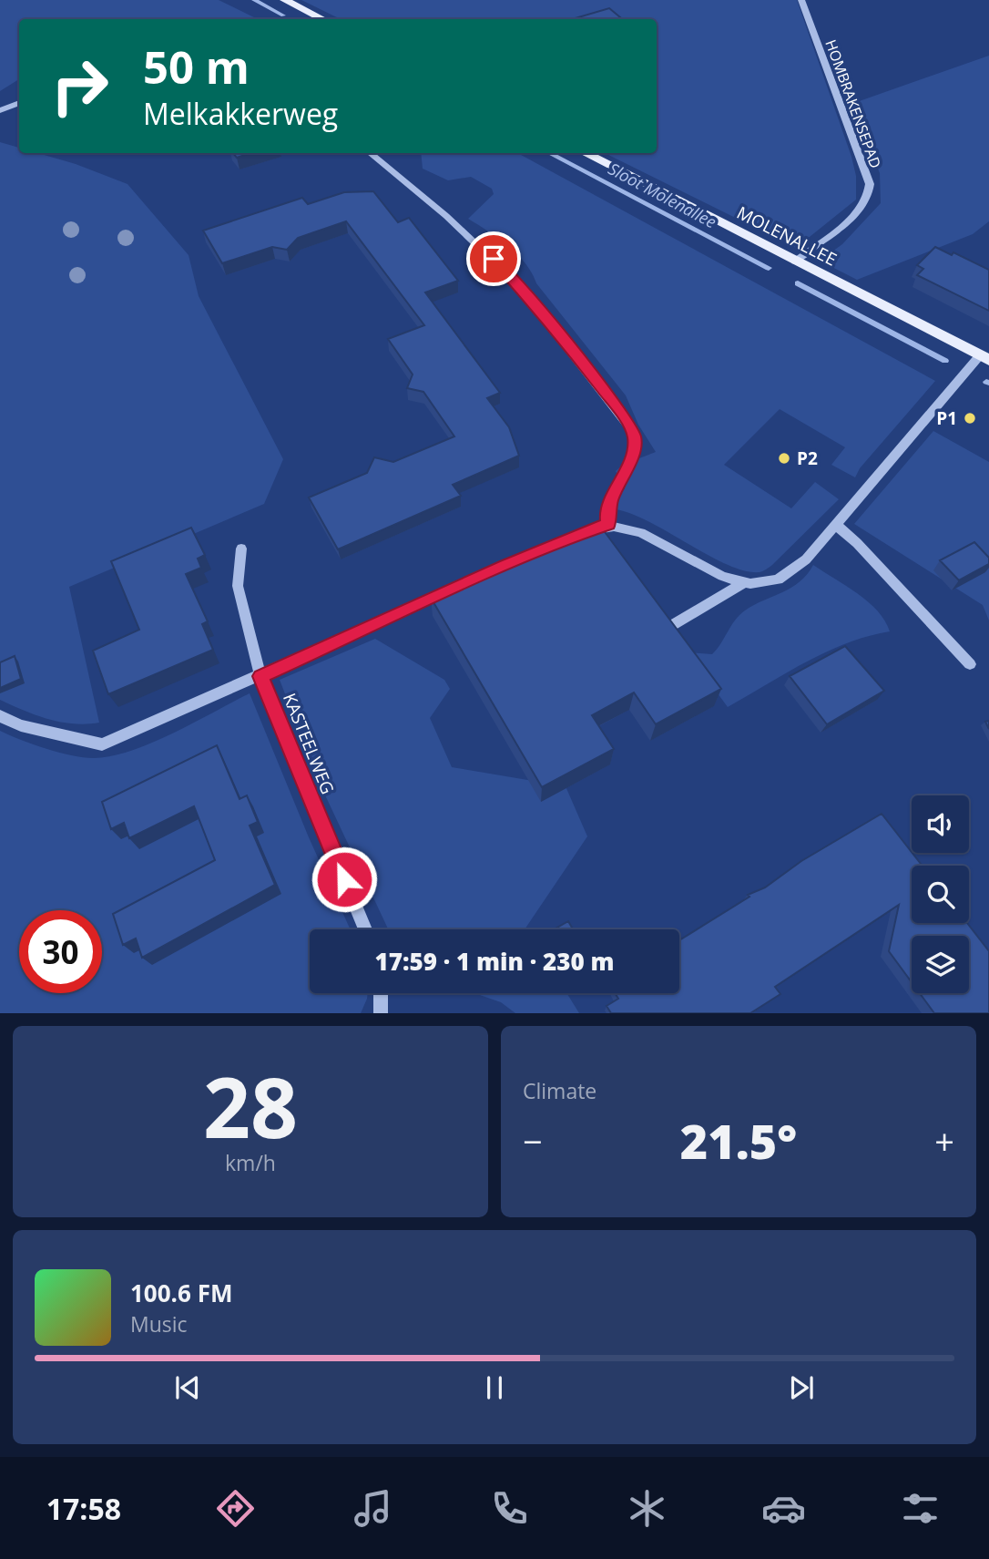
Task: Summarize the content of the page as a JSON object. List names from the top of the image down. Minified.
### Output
{"streets":{"main road":["MOLENALLEE"],"street":["HOMBRAKENSEPAD","KASTEELWEG"]},"crossings":[["HOMBRAKENSEPAD","MOLENALLEE"]],"water":["Sloot Molenallee"],"places":["P1","P2"],"page":{"turn":["50 m","Melkakkerweg"],"limit":"30","trip":"17:59 · 1 min · 230 m","tile":[["28","km/h"],"Climate"],"heat":["−","21.5°","+"],"song":["100.6 FM","Music"],"tabs":"17:58"}}
